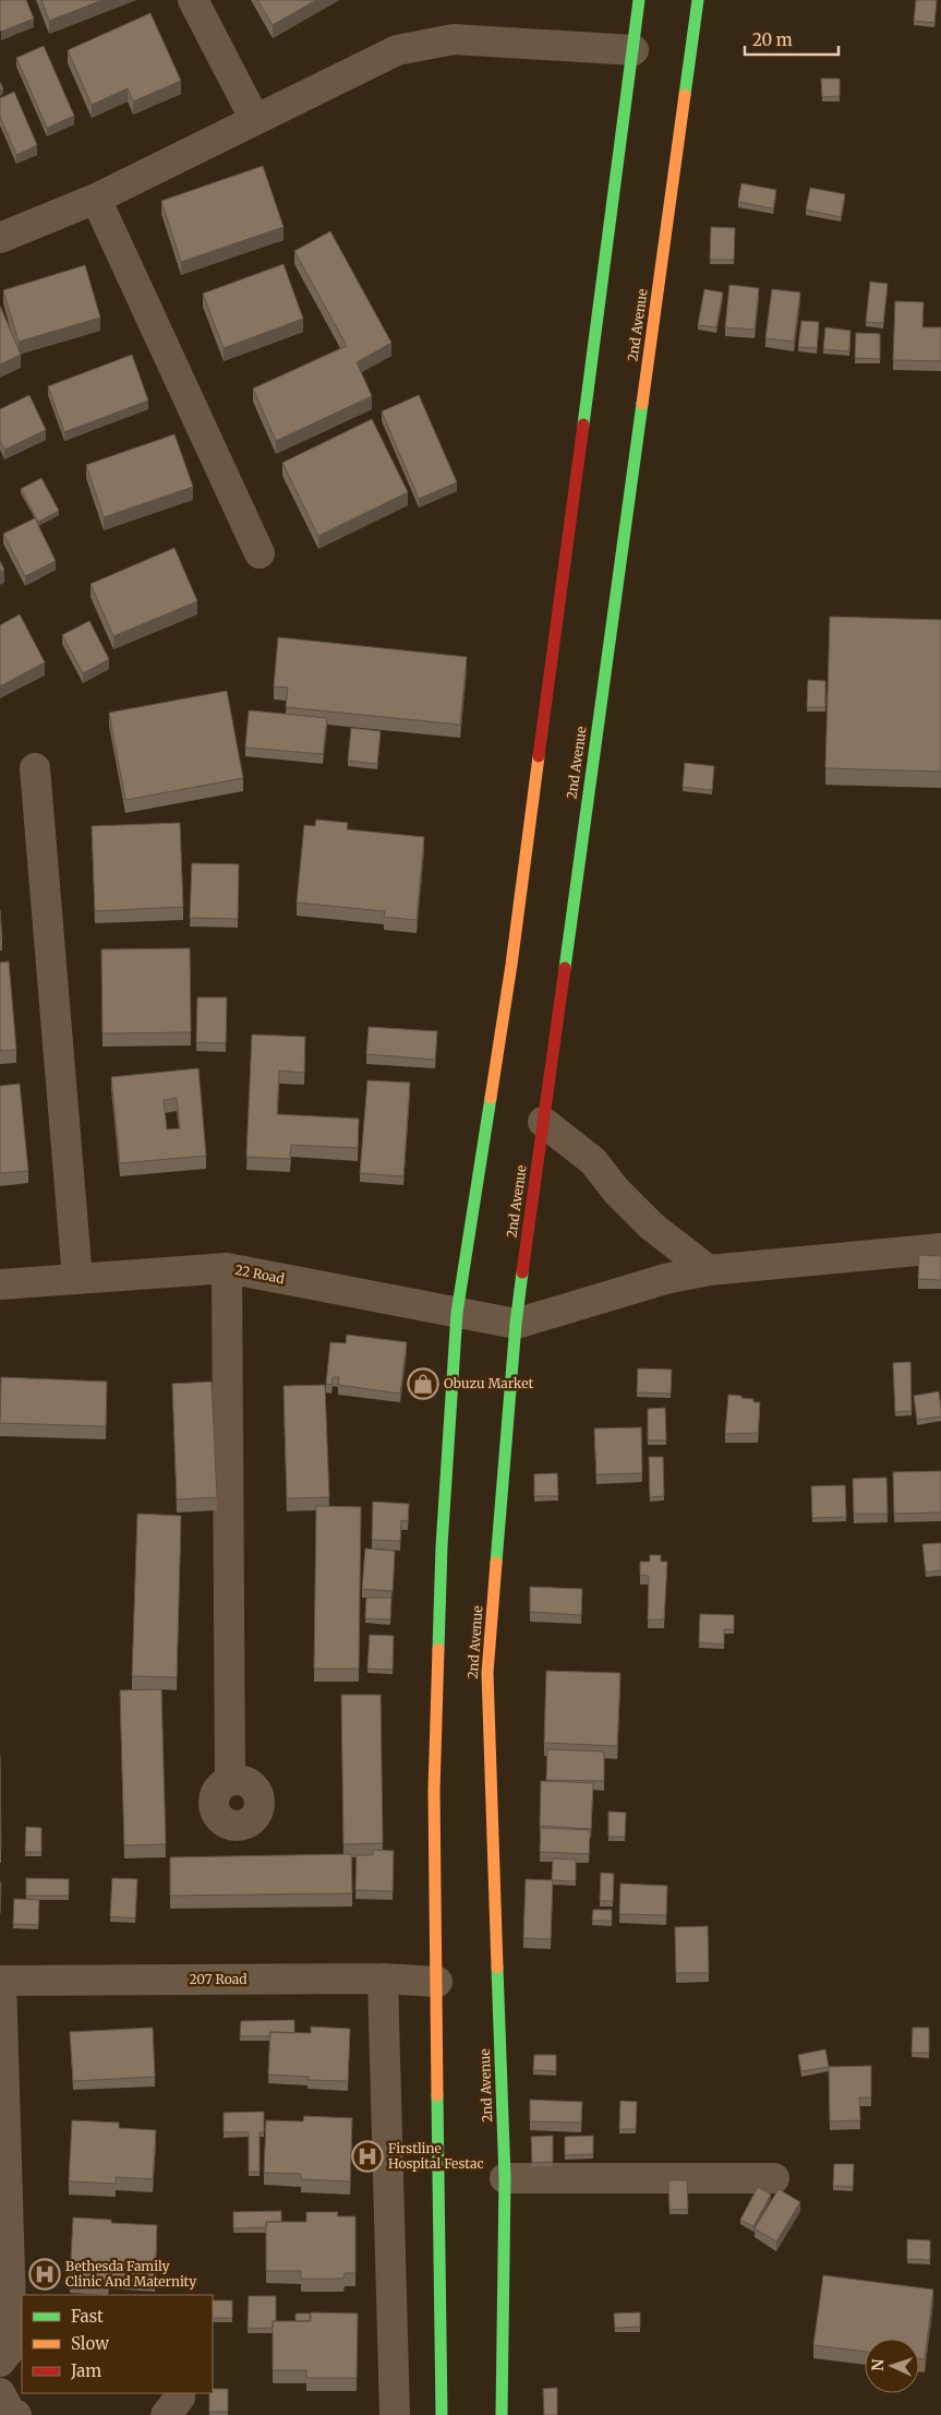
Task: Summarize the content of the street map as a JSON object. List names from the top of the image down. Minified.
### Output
{"streets":{"street":["2nd Avenue","22 Road","207 Road"]},"crossings":[["2nd Avenue","22 Road"]],"places":{"shop":["Obuzu Market"],"hospital":["Firstline Hospital Festac","Bethesda Family Clinic And Maternity"]},"legend":["Fast","Slow","Jam"],"scale_bar":"20 m","north":"left"}
